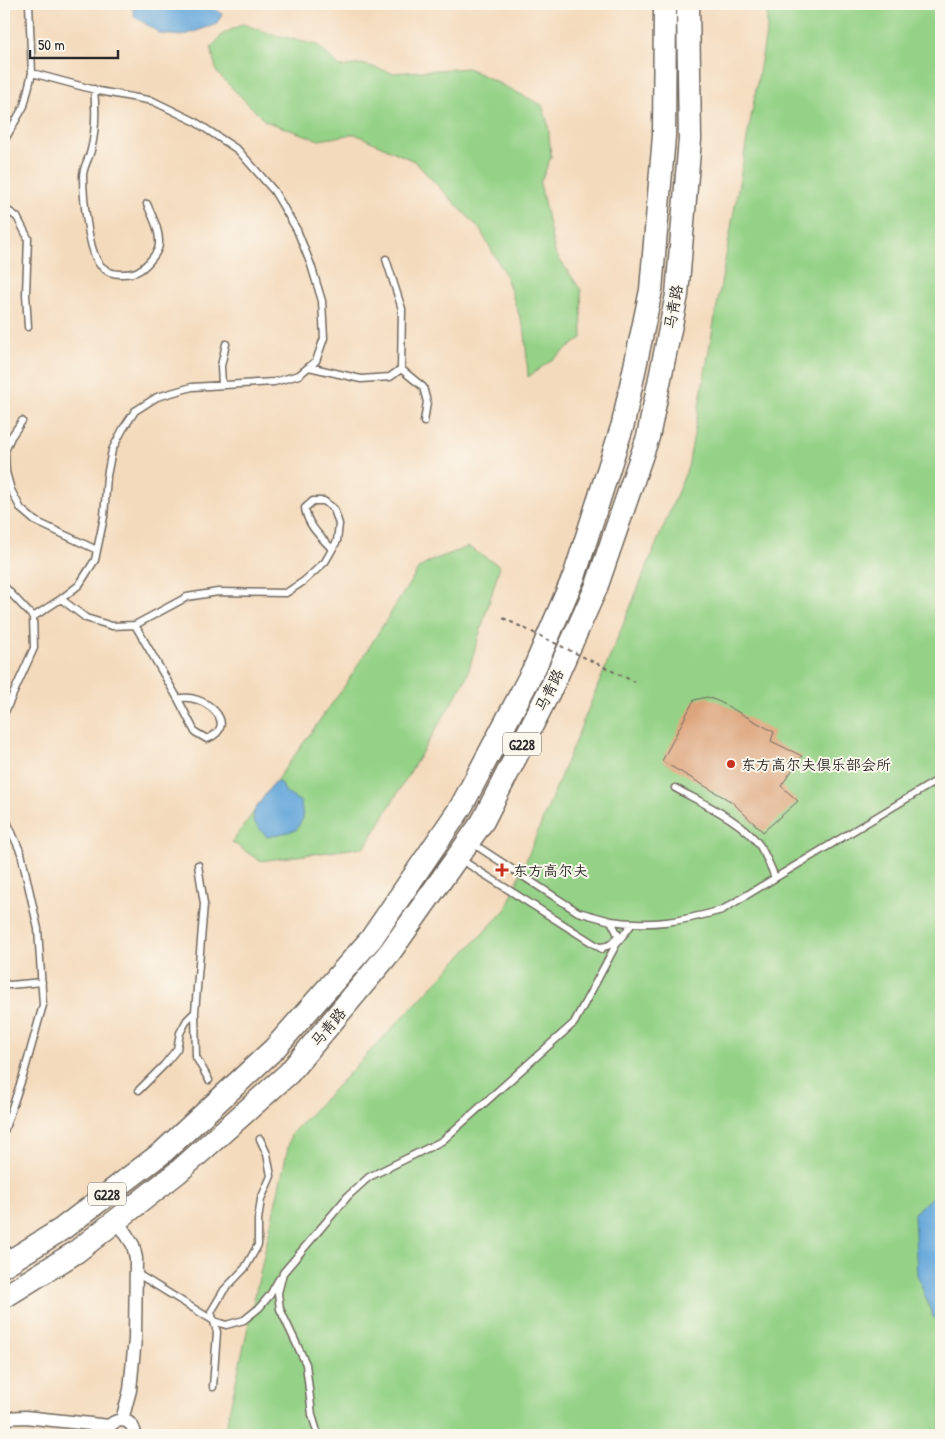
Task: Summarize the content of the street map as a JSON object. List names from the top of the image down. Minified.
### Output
{"streets":{"highway":["马青路","G228"]},"places":{"other":["东方高尔夫俱乐部会所"],"health":["东方高尔夫"]},"scale_bar":"50 m"}
